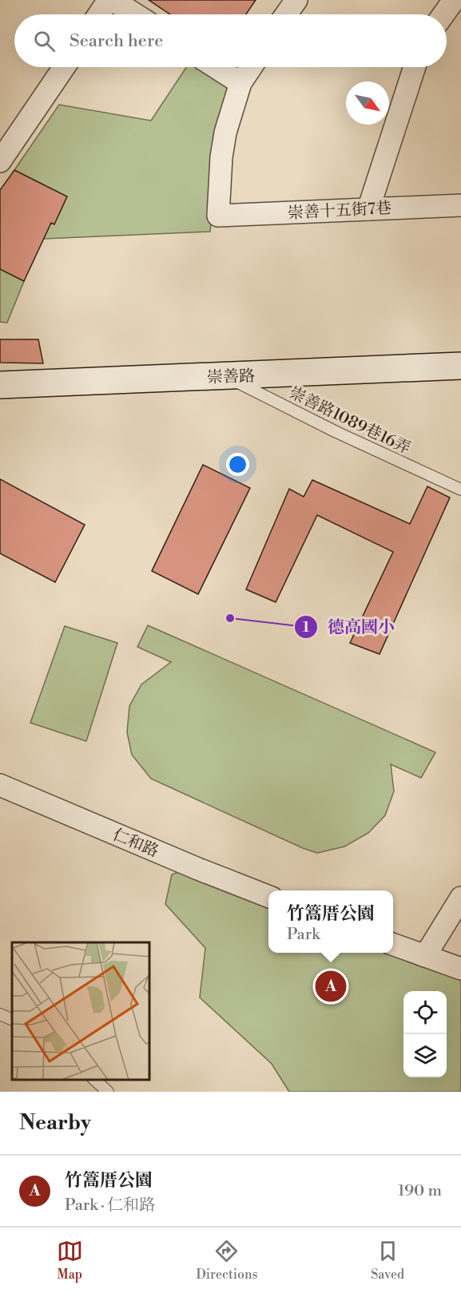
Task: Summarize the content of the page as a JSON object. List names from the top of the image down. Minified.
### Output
{"streets":{"street":["崇善十五街7巷","崇善路","仁和路"],"lane":["崇善路1089巷16弄"]},"crossings":[["崇善路","崇善路1089巷16弄"]],"places":["德高國小"],"north":"bottom right","page":{"search":"Search here","popup":["竹篙厝公園","Park"],"pins":"A","heading":"Nearby","list":[{"mark":"A","name":"竹篙厝公園","note":"Park · 仁和路","value":"190 m"}],"nav":["Map","Directions","Saved"]}}
